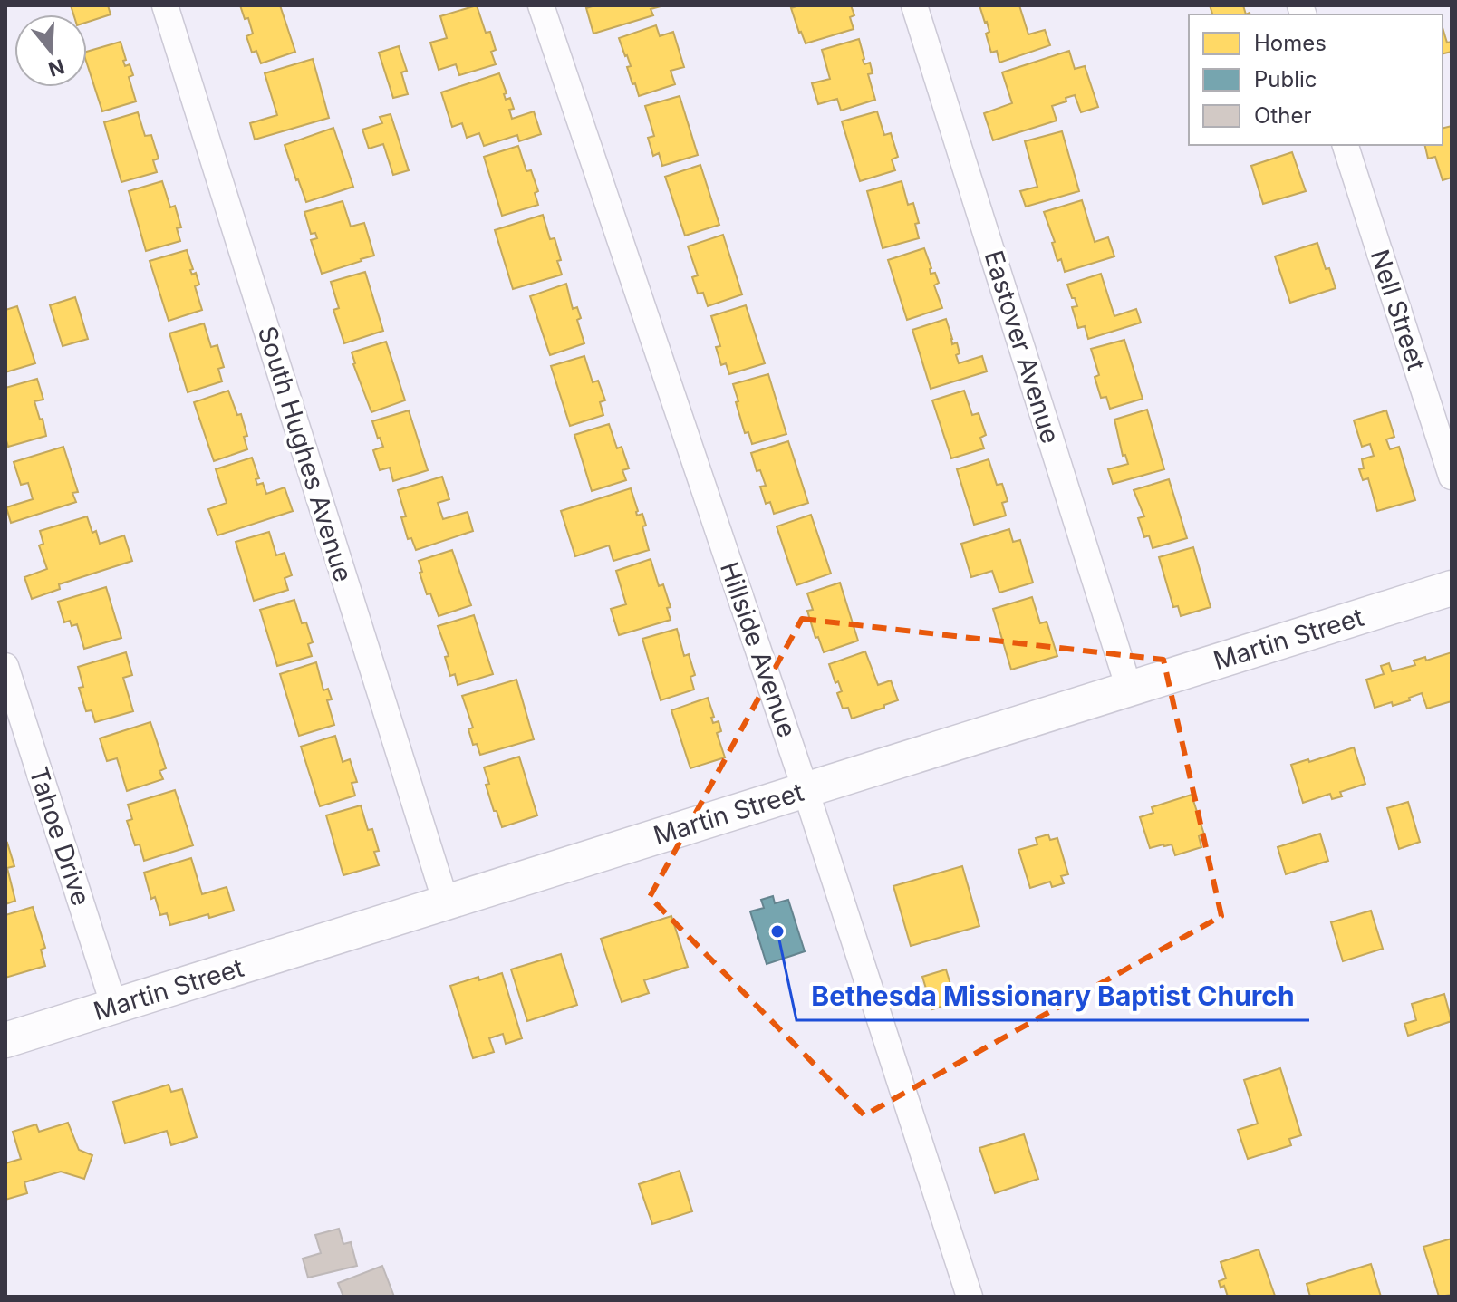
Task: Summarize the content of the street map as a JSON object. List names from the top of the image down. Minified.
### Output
{"streets":{"street":["Nell Street","Eastover Avenue","South Hughes Avenue","Martin Street","Hillside Avenue","Tahoe Drive"]},"crossings":[["Eastover Avenue","Martin Street"],["South Hughes Avenue","Martin Street"],["Martin Street","Hillside Avenue"],["Martin Street","Tahoe Drive"]],"places":["Bethesda Missionary Baptist Church"],"legend":["Homes","Public","Other"],"north":"bottom"}
